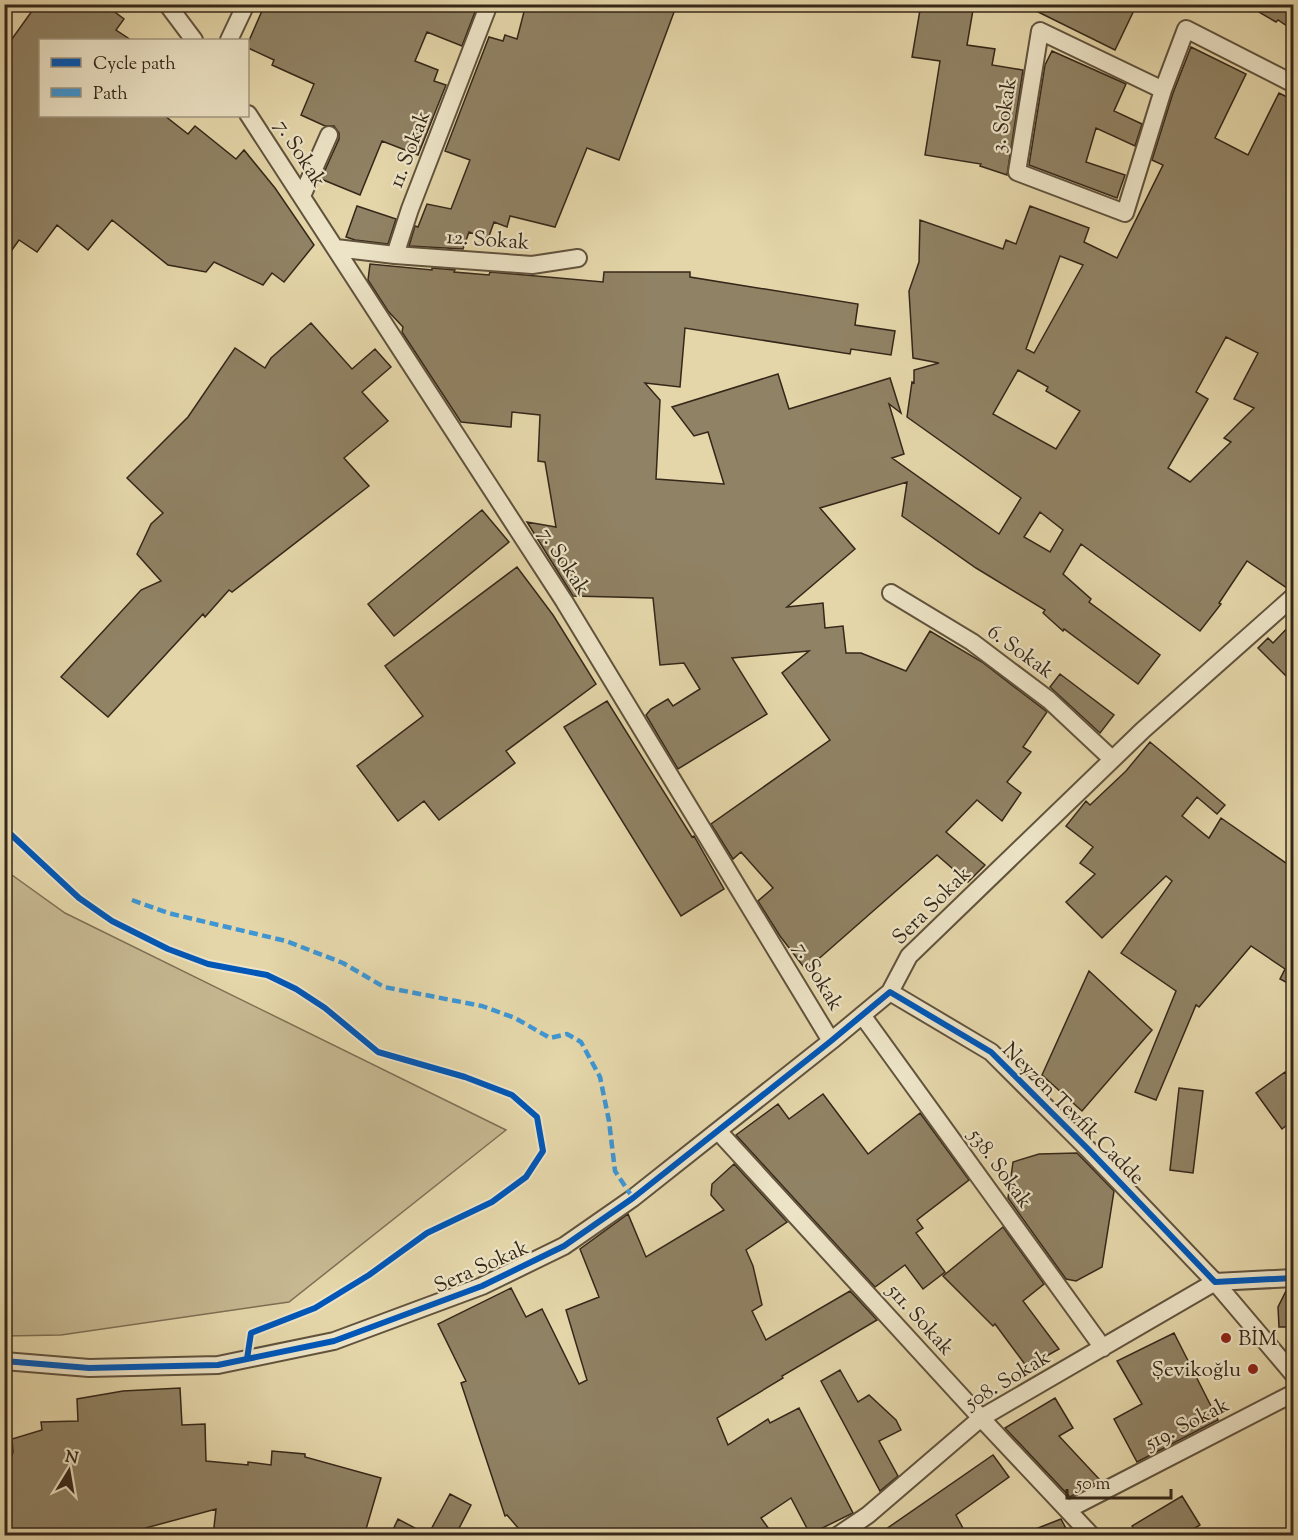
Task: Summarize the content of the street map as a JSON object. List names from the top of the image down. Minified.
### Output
{"streets":{"street":["3. Sokak","11. Sokak","7. Sokak","12. Sokak","6. Sokak","Sera Sokak","Neyzen Tevfik Cadde","538. Sokak","511. Sokak","508. Sokak","519. Sokak"]},"crossings":[["11. Sokak","12. Sokak"],["7. Sokak","Sera Sokak"],["6. Sokak","Sera Sokak"],["Sera Sokak","Neyzen Tevfik Cadde"],["Sera Sokak","538. Sokak"],["Sera Sokak","511. Sokak"],["Neyzen Tevfik Cadde","508. Sokak"],["538. Sokak","508. Sokak"],["511. Sokak","508. Sokak"],["511. Sokak","519. Sokak"]],"places":["BİM","Şevikoğlu"],"legend":["Cycle path","Path"],"scale_bar":"50 m","north":"top"}
